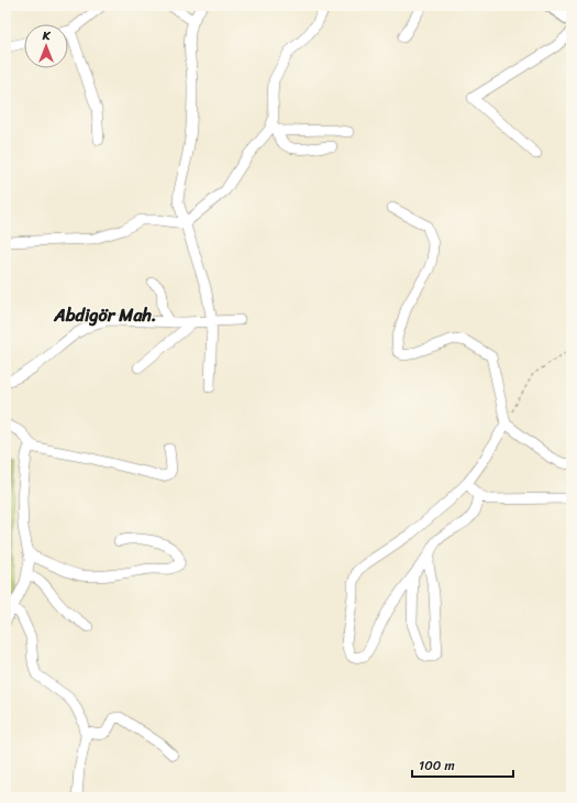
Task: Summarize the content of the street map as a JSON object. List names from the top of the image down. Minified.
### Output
{"districts":["Abdigör Mah."],"scale_bar":"100 m","north":"top"}
